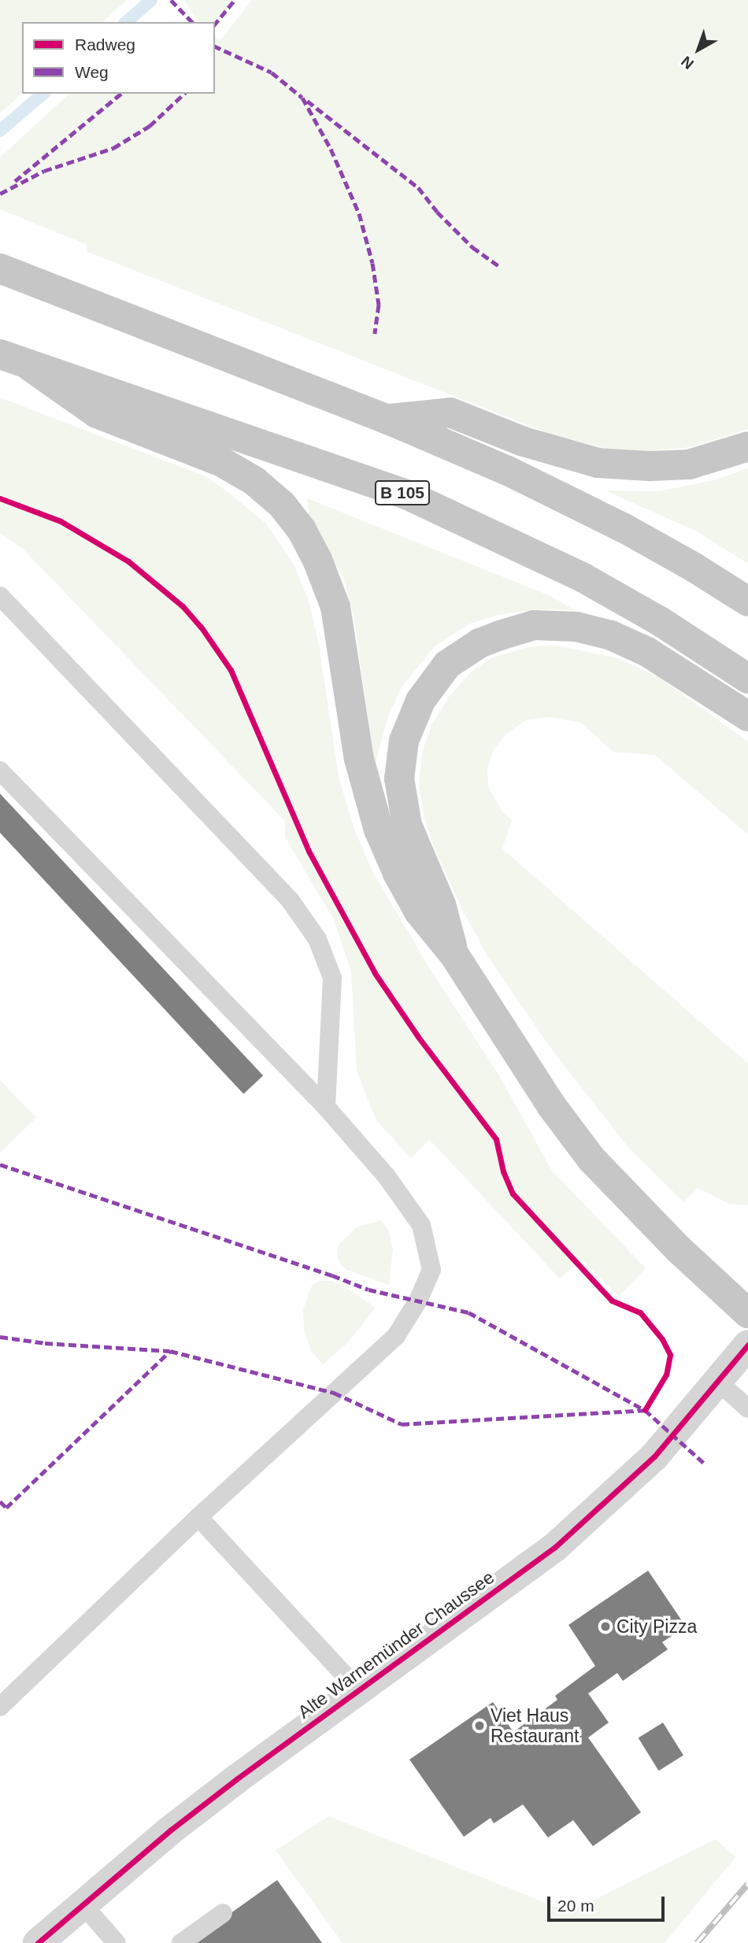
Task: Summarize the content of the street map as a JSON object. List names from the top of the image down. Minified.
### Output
{"streets":{"highway":["B 105"],"street":["Alte Warnemünder Chaussee"]},"places":["City Pizza","Viet Haus Restaurant"],"legend":["Radweg","Weg"],"scale_bar":"20 m","north":"bottom left"}
